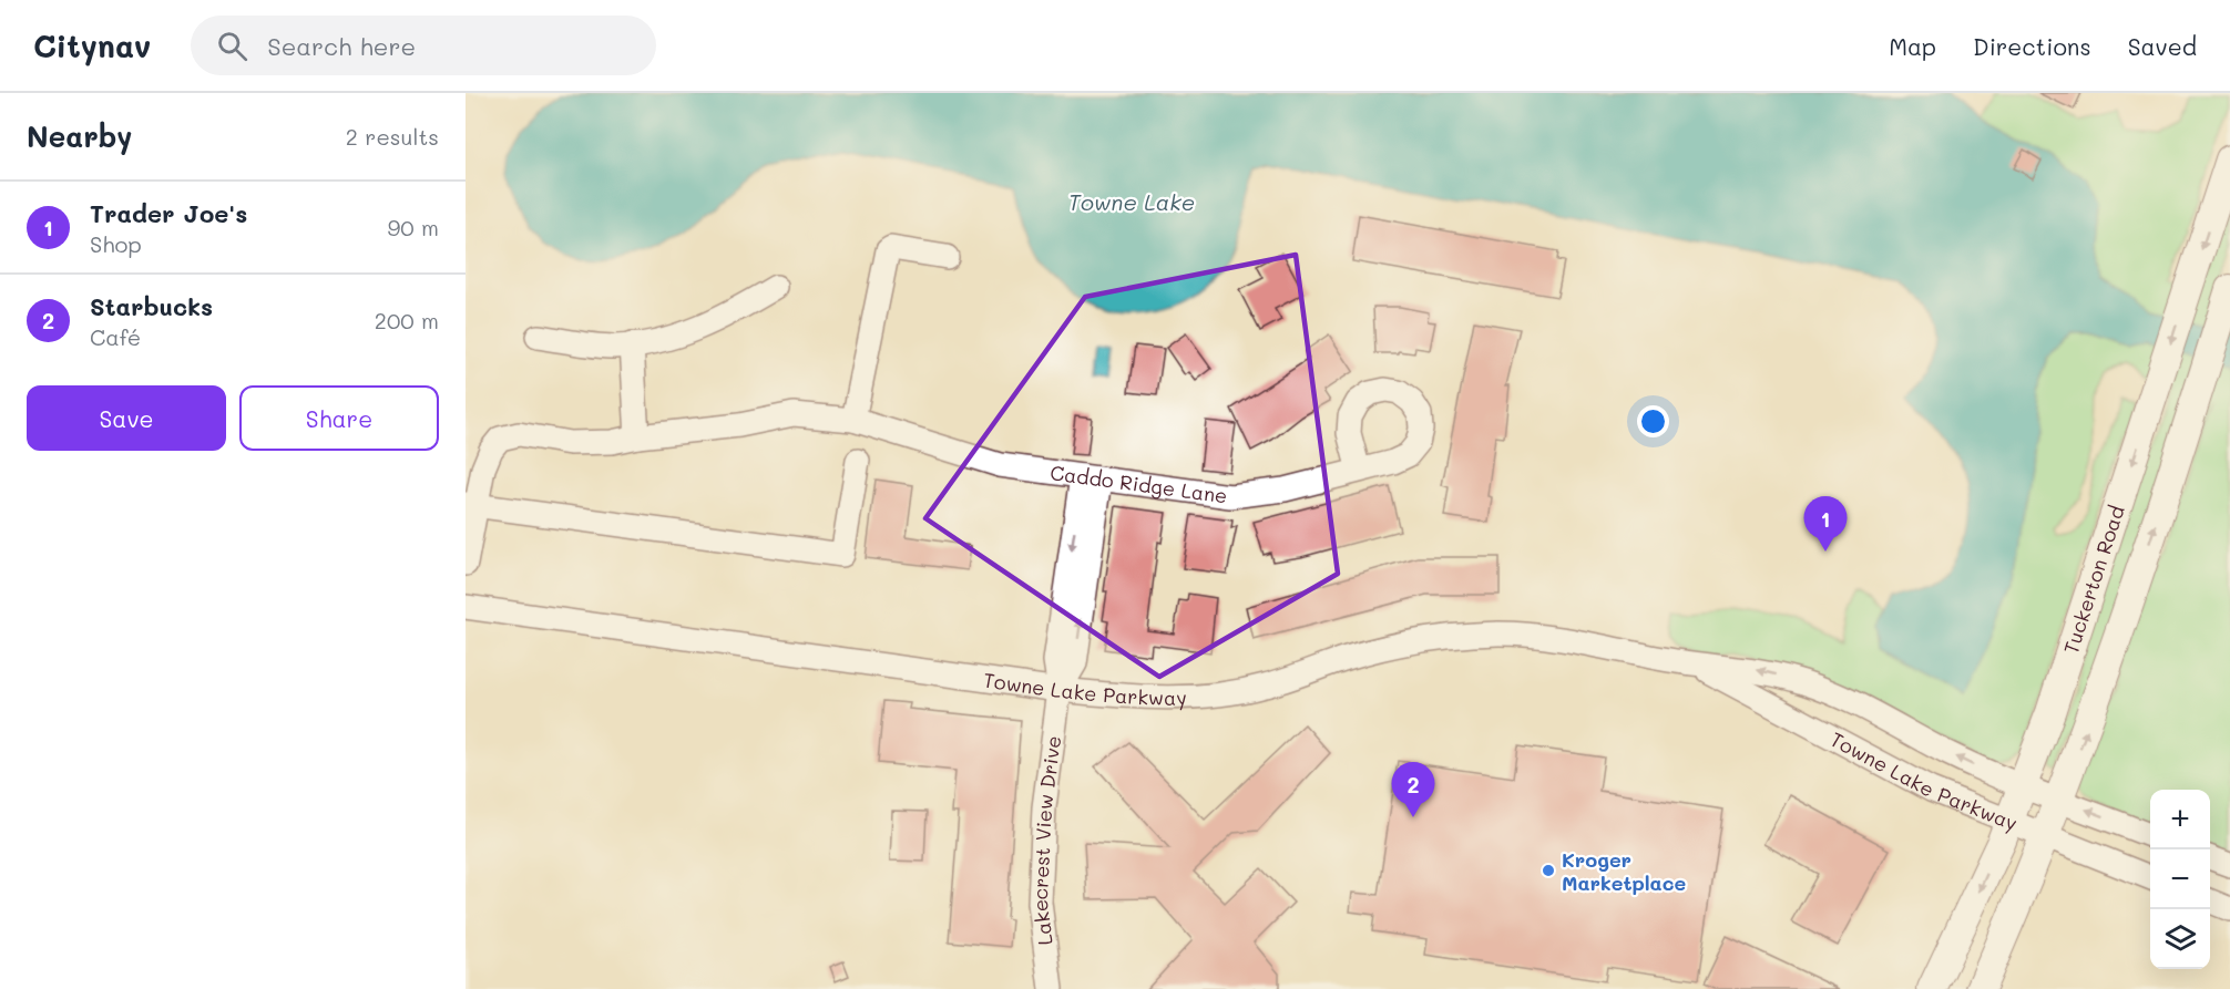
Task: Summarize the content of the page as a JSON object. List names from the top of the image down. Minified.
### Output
{"streets":{"main road":["Tuckerton Road"],"street":["Caddo Ridge Lane","Towne Lake Parkway","Lakecrest View Drive"]},"crossings":[["Caddo Ridge Lane","Lakecrest View Drive"],["Tuckerton Road","Towne Lake Parkway"],["Towne Lake Parkway","Lakecrest View Drive"]],"water":["Towne Lake"],"places":["Kroger Marketplace"],"page":{"header":"Citynav","search":"Search here","nav":["Map","Directions","Saved"],"heading":["Nearby","2 results"],"list":[{"mark":"1","name":"Trader Joe's","note":"Shop","value":"90 m"},{"mark":"2","name":"Starbucks","note":"Café","value":"200 m"}],"buttons":["Save","Share"],"pins":["1","2"],"map_buttons":["+","−"]}}
